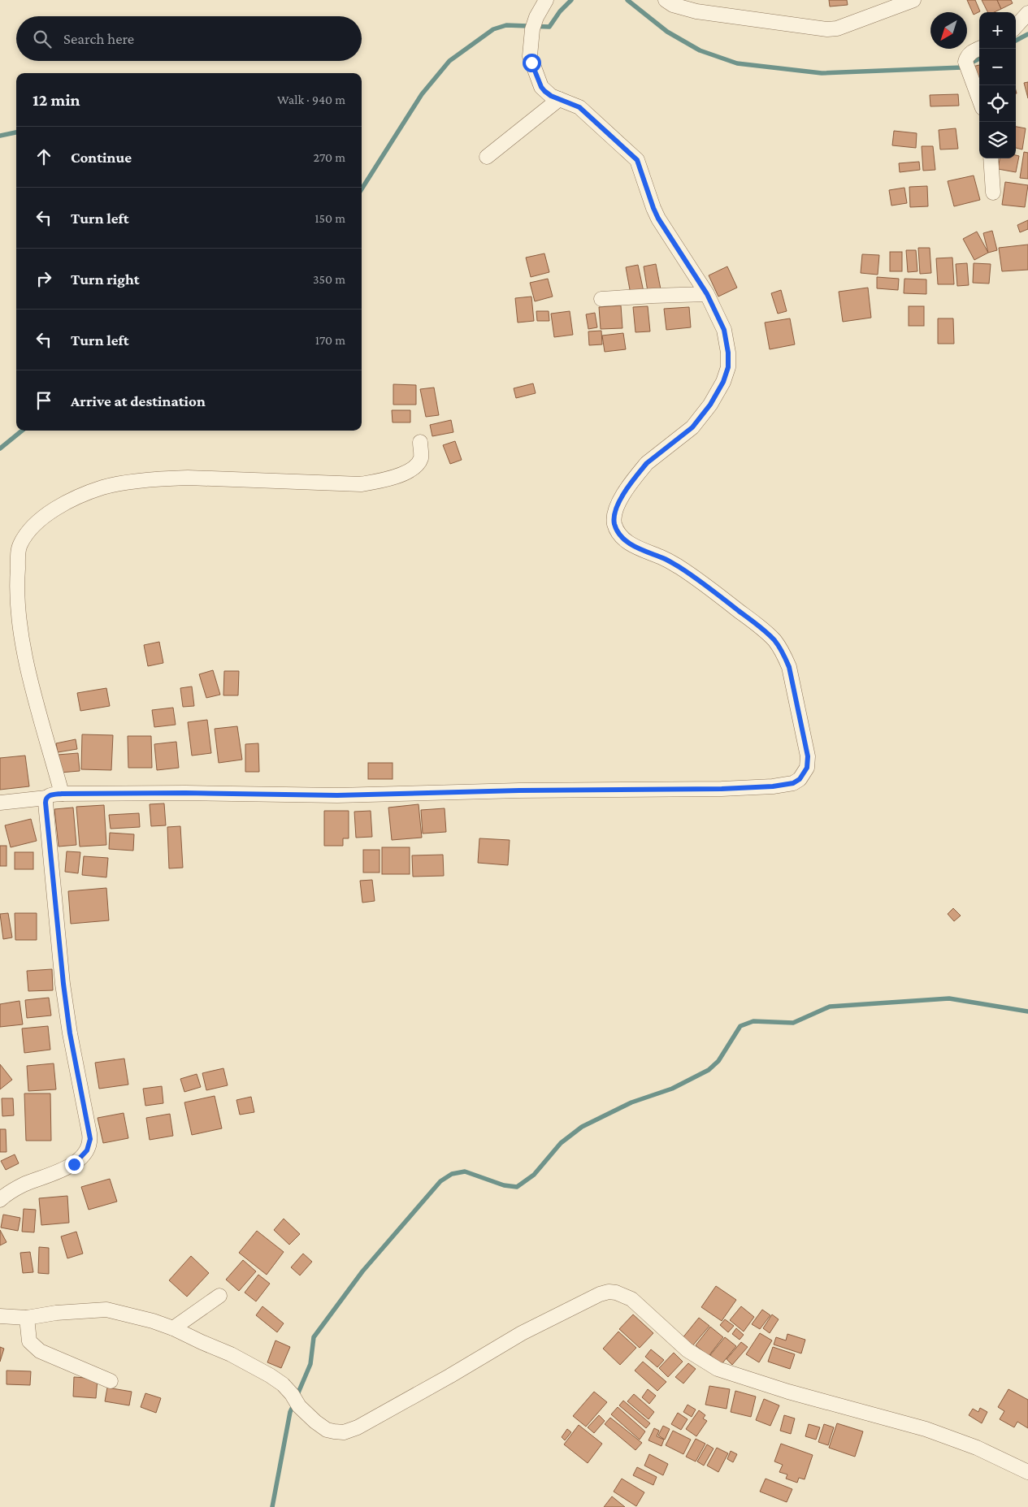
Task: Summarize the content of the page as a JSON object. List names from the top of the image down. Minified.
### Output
{"north":"bottom left","page":{"map_buttons":["+","−"],"search":"Search here","heading":["12 min","Walk · 940 m"],"list":[["Continue","270 m"],["Turn left","150 m"],["Turn right","350 m"],["Turn left","170 m"],"Arrive at destination"]}}
